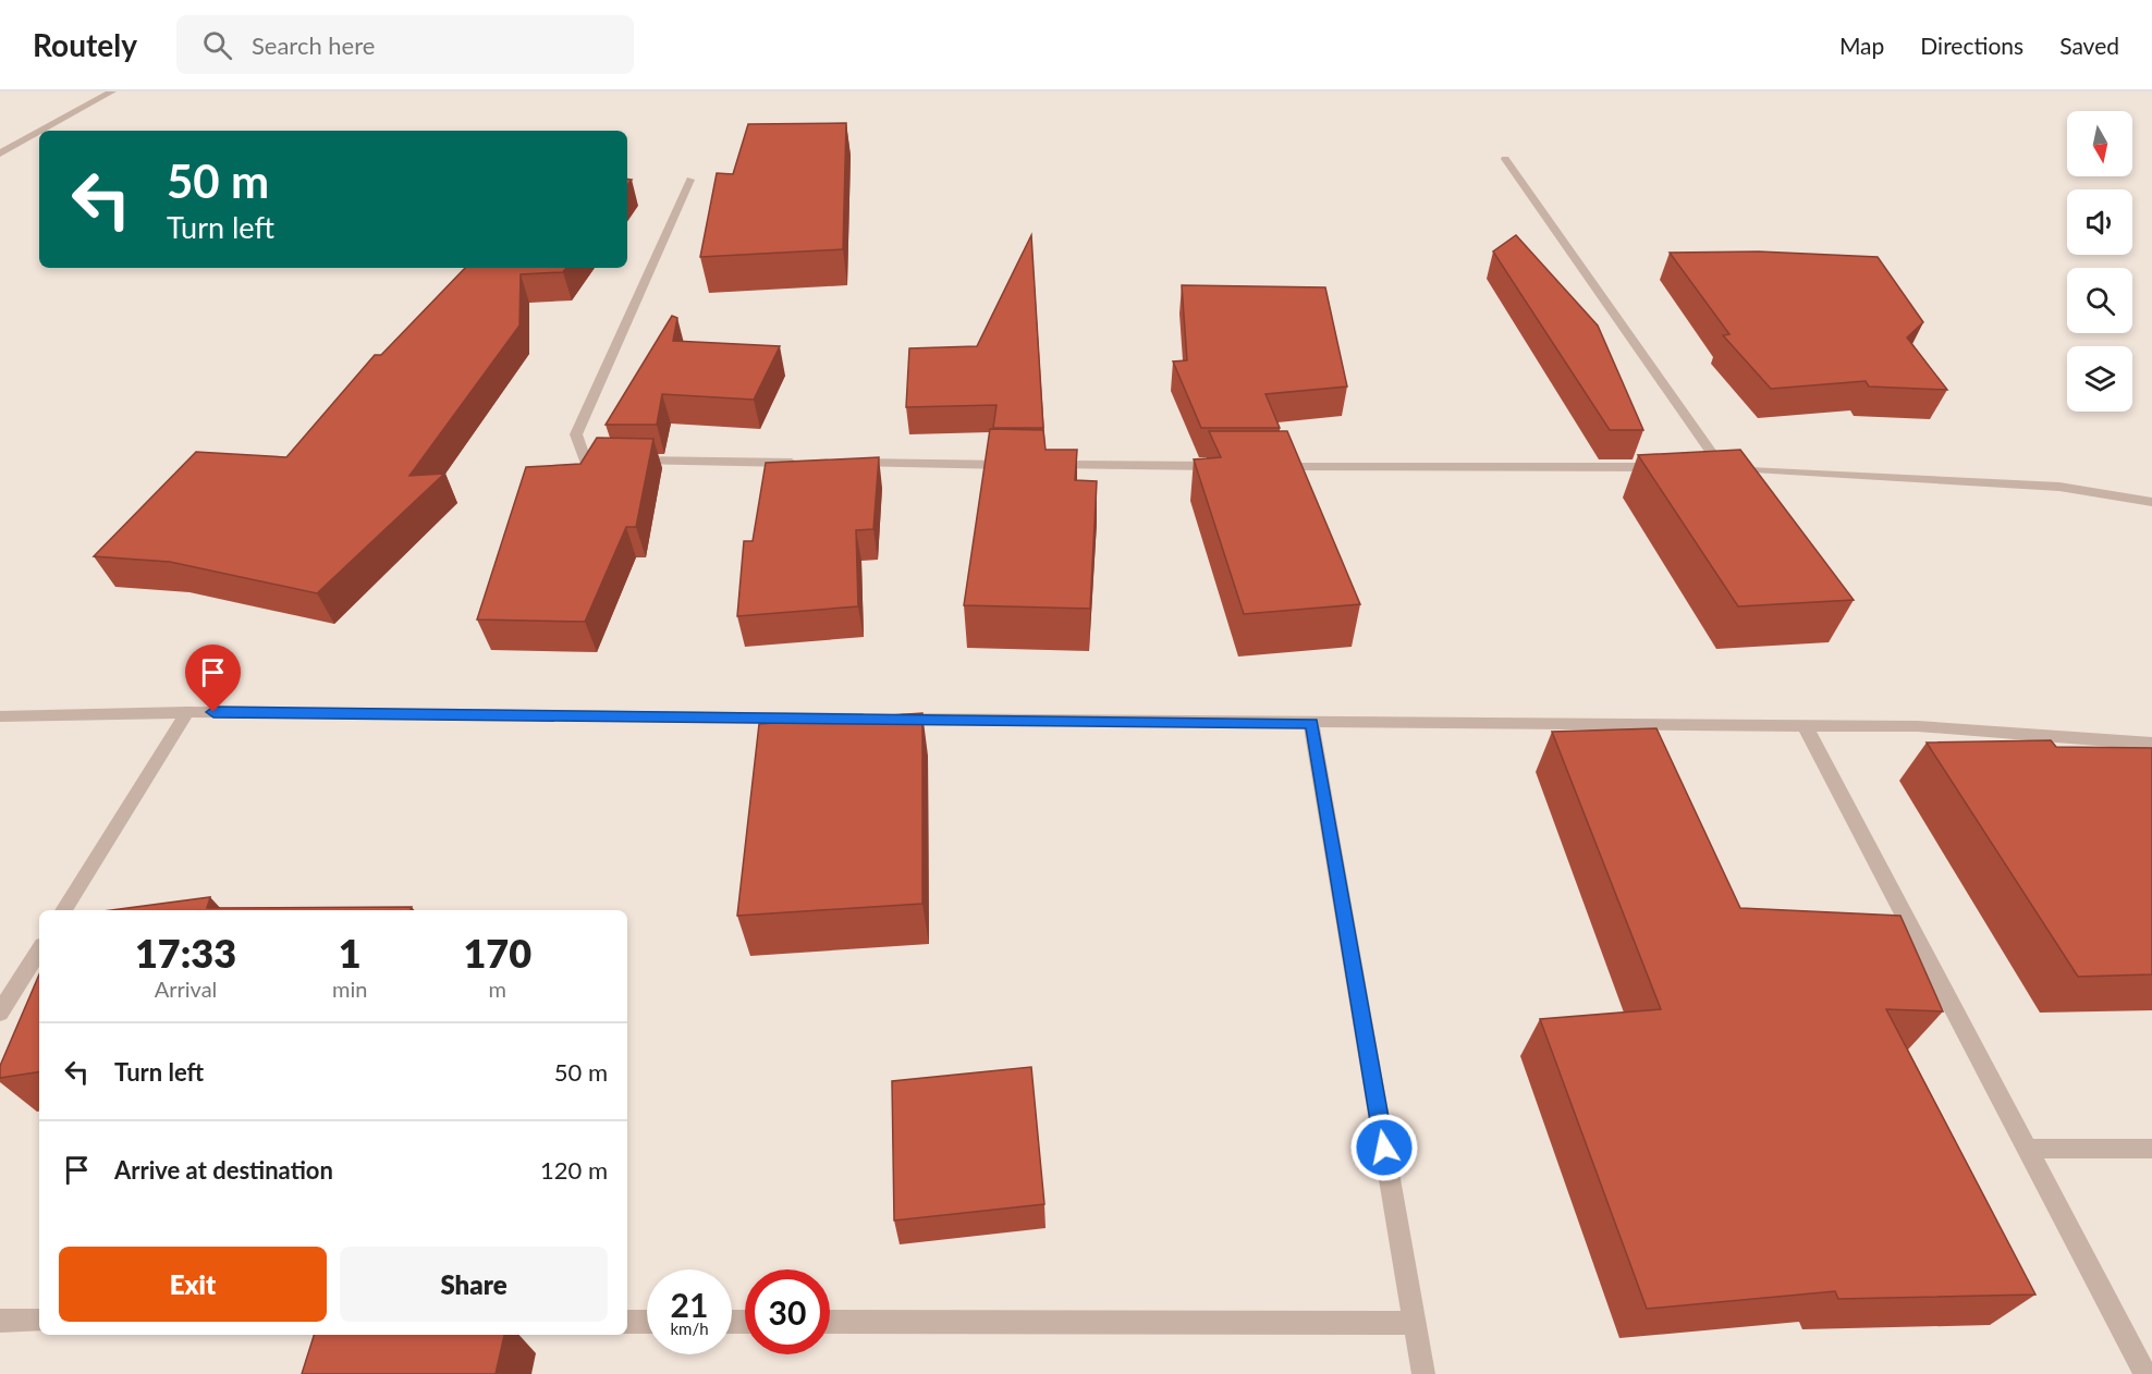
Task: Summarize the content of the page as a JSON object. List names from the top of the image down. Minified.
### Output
{"north":"bottom","page":{"header":"Routely","search":"Search here","nav":["Map","Directions","Saved"],"turn":["50 m","Turn left"],"eta":["17:33","Arrival","1","min","170","m"],"list":[{"name":"Turn left","value":"50 m"},{"name":"Arrive at destination","value":"120 m"}],"buttons":["Exit","Share"],"speed":"21 km/h","limit":"30"}}
